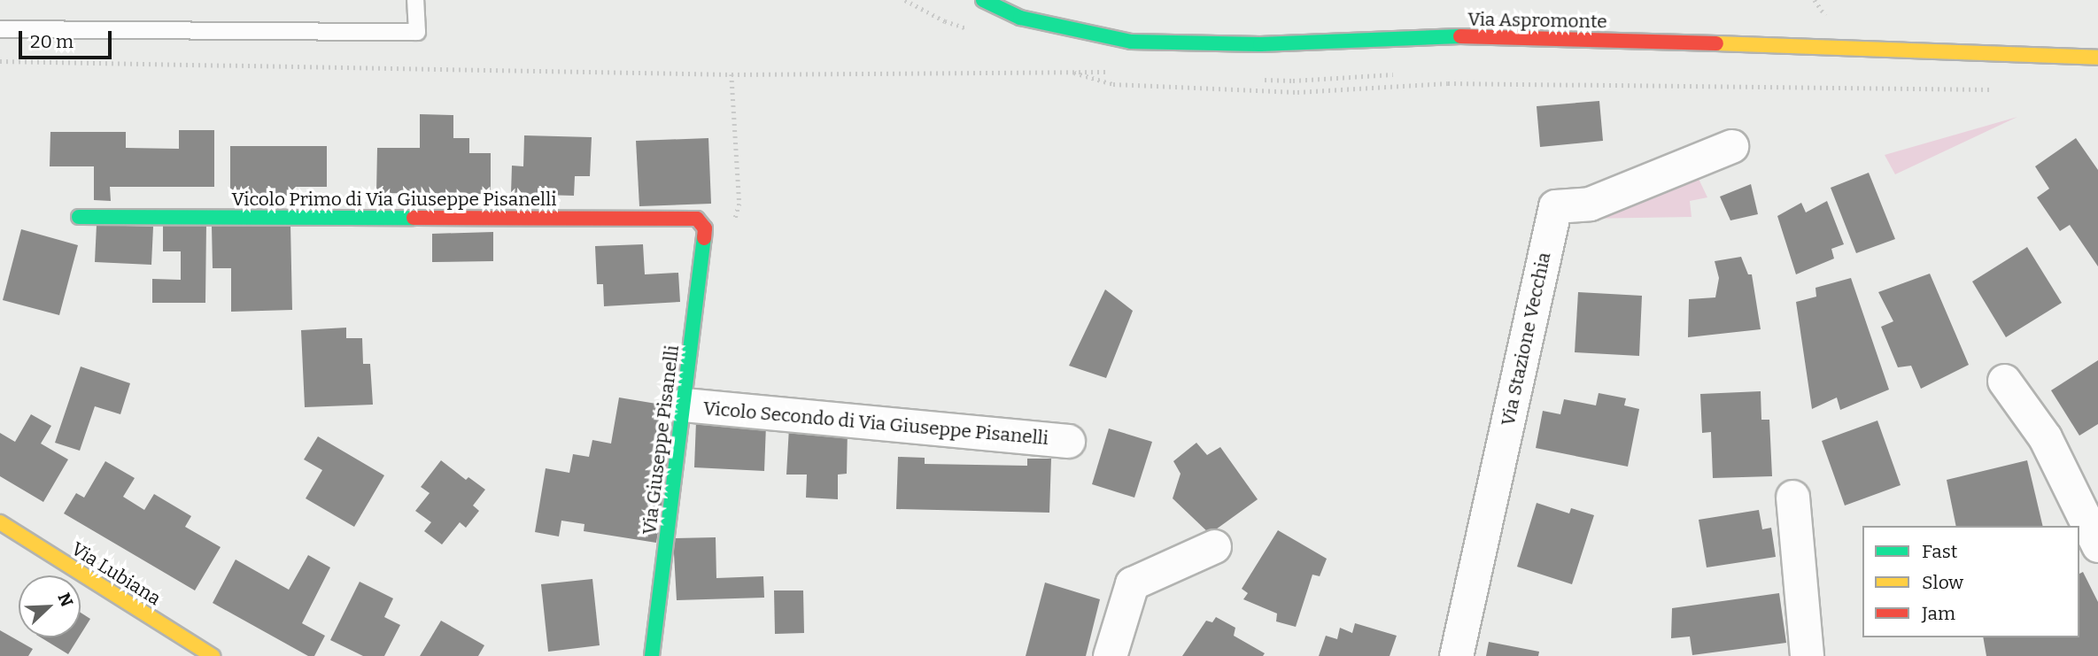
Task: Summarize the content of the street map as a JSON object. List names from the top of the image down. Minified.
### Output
{"streets":{"street":["Via Aspromonte","Vicolo Primo di Via Giuseppe Pisanelli","Via Stazione Vecchia","Vicolo Secondo di Via Giuseppe Pisanelli","Via Giuseppe Pisanelli","Via Lubiana"]},"crossings":[["Vicolo Primo di Via Giuseppe Pisanelli","Via Giuseppe Pisanelli"],["Vicolo Secondo di Via Giuseppe Pisanelli","Via Giuseppe Pisanelli"]],"legend":["Fast","Slow","Jam"],"scale_bar":"20 m","north":"top right"}
